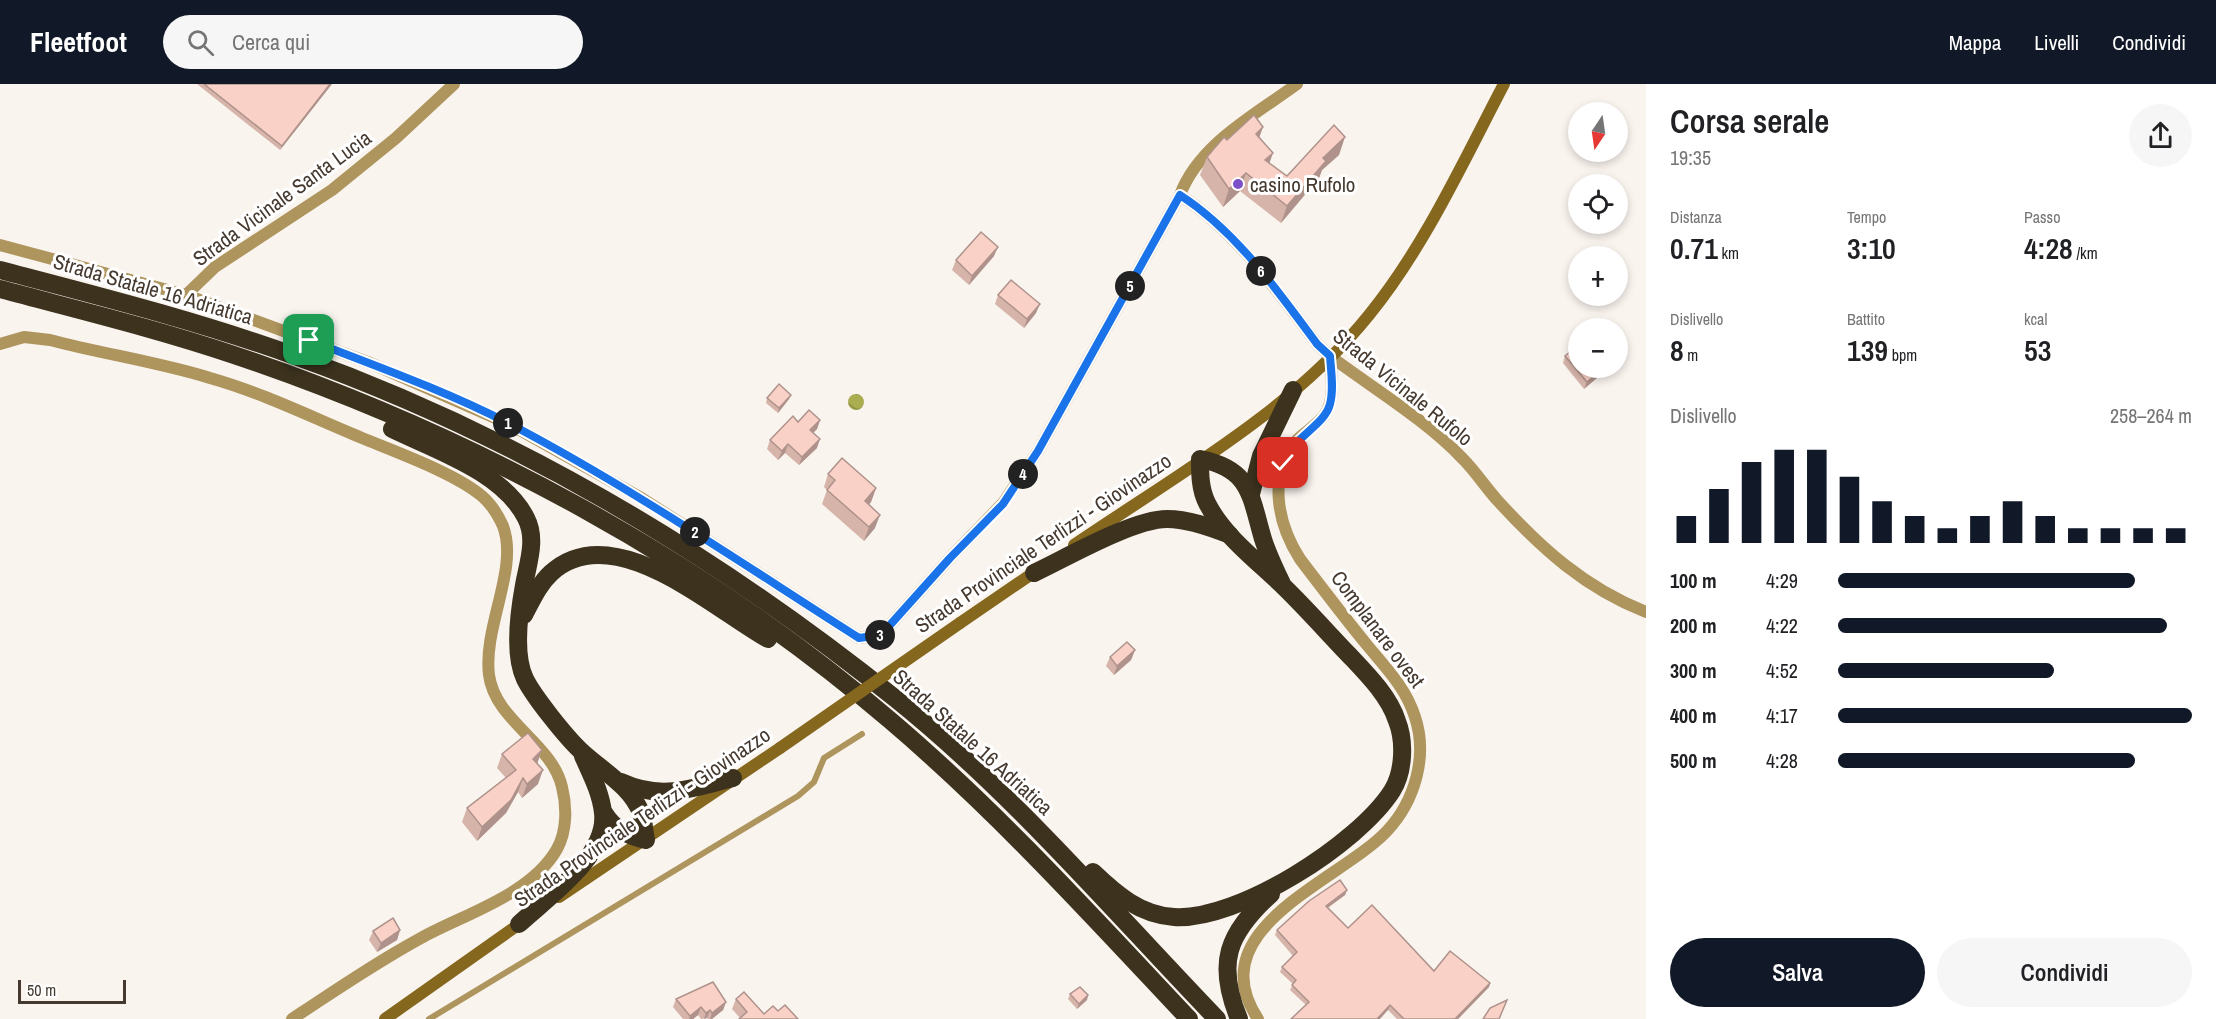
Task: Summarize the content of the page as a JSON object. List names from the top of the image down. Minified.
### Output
{"streets":{"highway":["Strada Statale 16 Adriatica"],"main road":["Strada Provinciale Terlizzi - Giovinazzo"],"street":["Strada Vicinale Santa Lucia","Strada Vicinale Rufolo","Complanare ovest"]},"crossings":[["Strada Vicinale Rufolo","Strada Provinciale Terlizzi - Giovinazzo"],["Strada Vicinale Rufolo","Complanare ovest"],["Strada Provinciale Terlizzi - Giovinazzo","Complanare ovest"]],"places":["casino Rufolo"],"scale_bar":"50 m","north":"bottom","page":{"header":"Fleetfoot","search":"Cerca qui","nav":["Mappa","Livelli","Condividi"],"heading":["Corsa serale","19:35"],"map_buttons":["+","−"],"stats":[["Distanza","0.71 km"],["Tempo","3:10"],["Passo","4:28 /km"],["Dislivello","8 m"],["Battito","139 bpm"],["kcal","53"]],"pins":["6","5","1","4","2","3"],"chart":["Dislivello","258–264 m"],"list":[{"name":"100 m","note":"4:29"},{"name":"200 m","note":"4:22"},{"name":"300 m","note":"4:52"},{"name":"400 m","note":"4:17"},{"name":"500 m","note":"4:28"}],"buttons":["Salva","Condividi"],"scale":"50 m"}}
